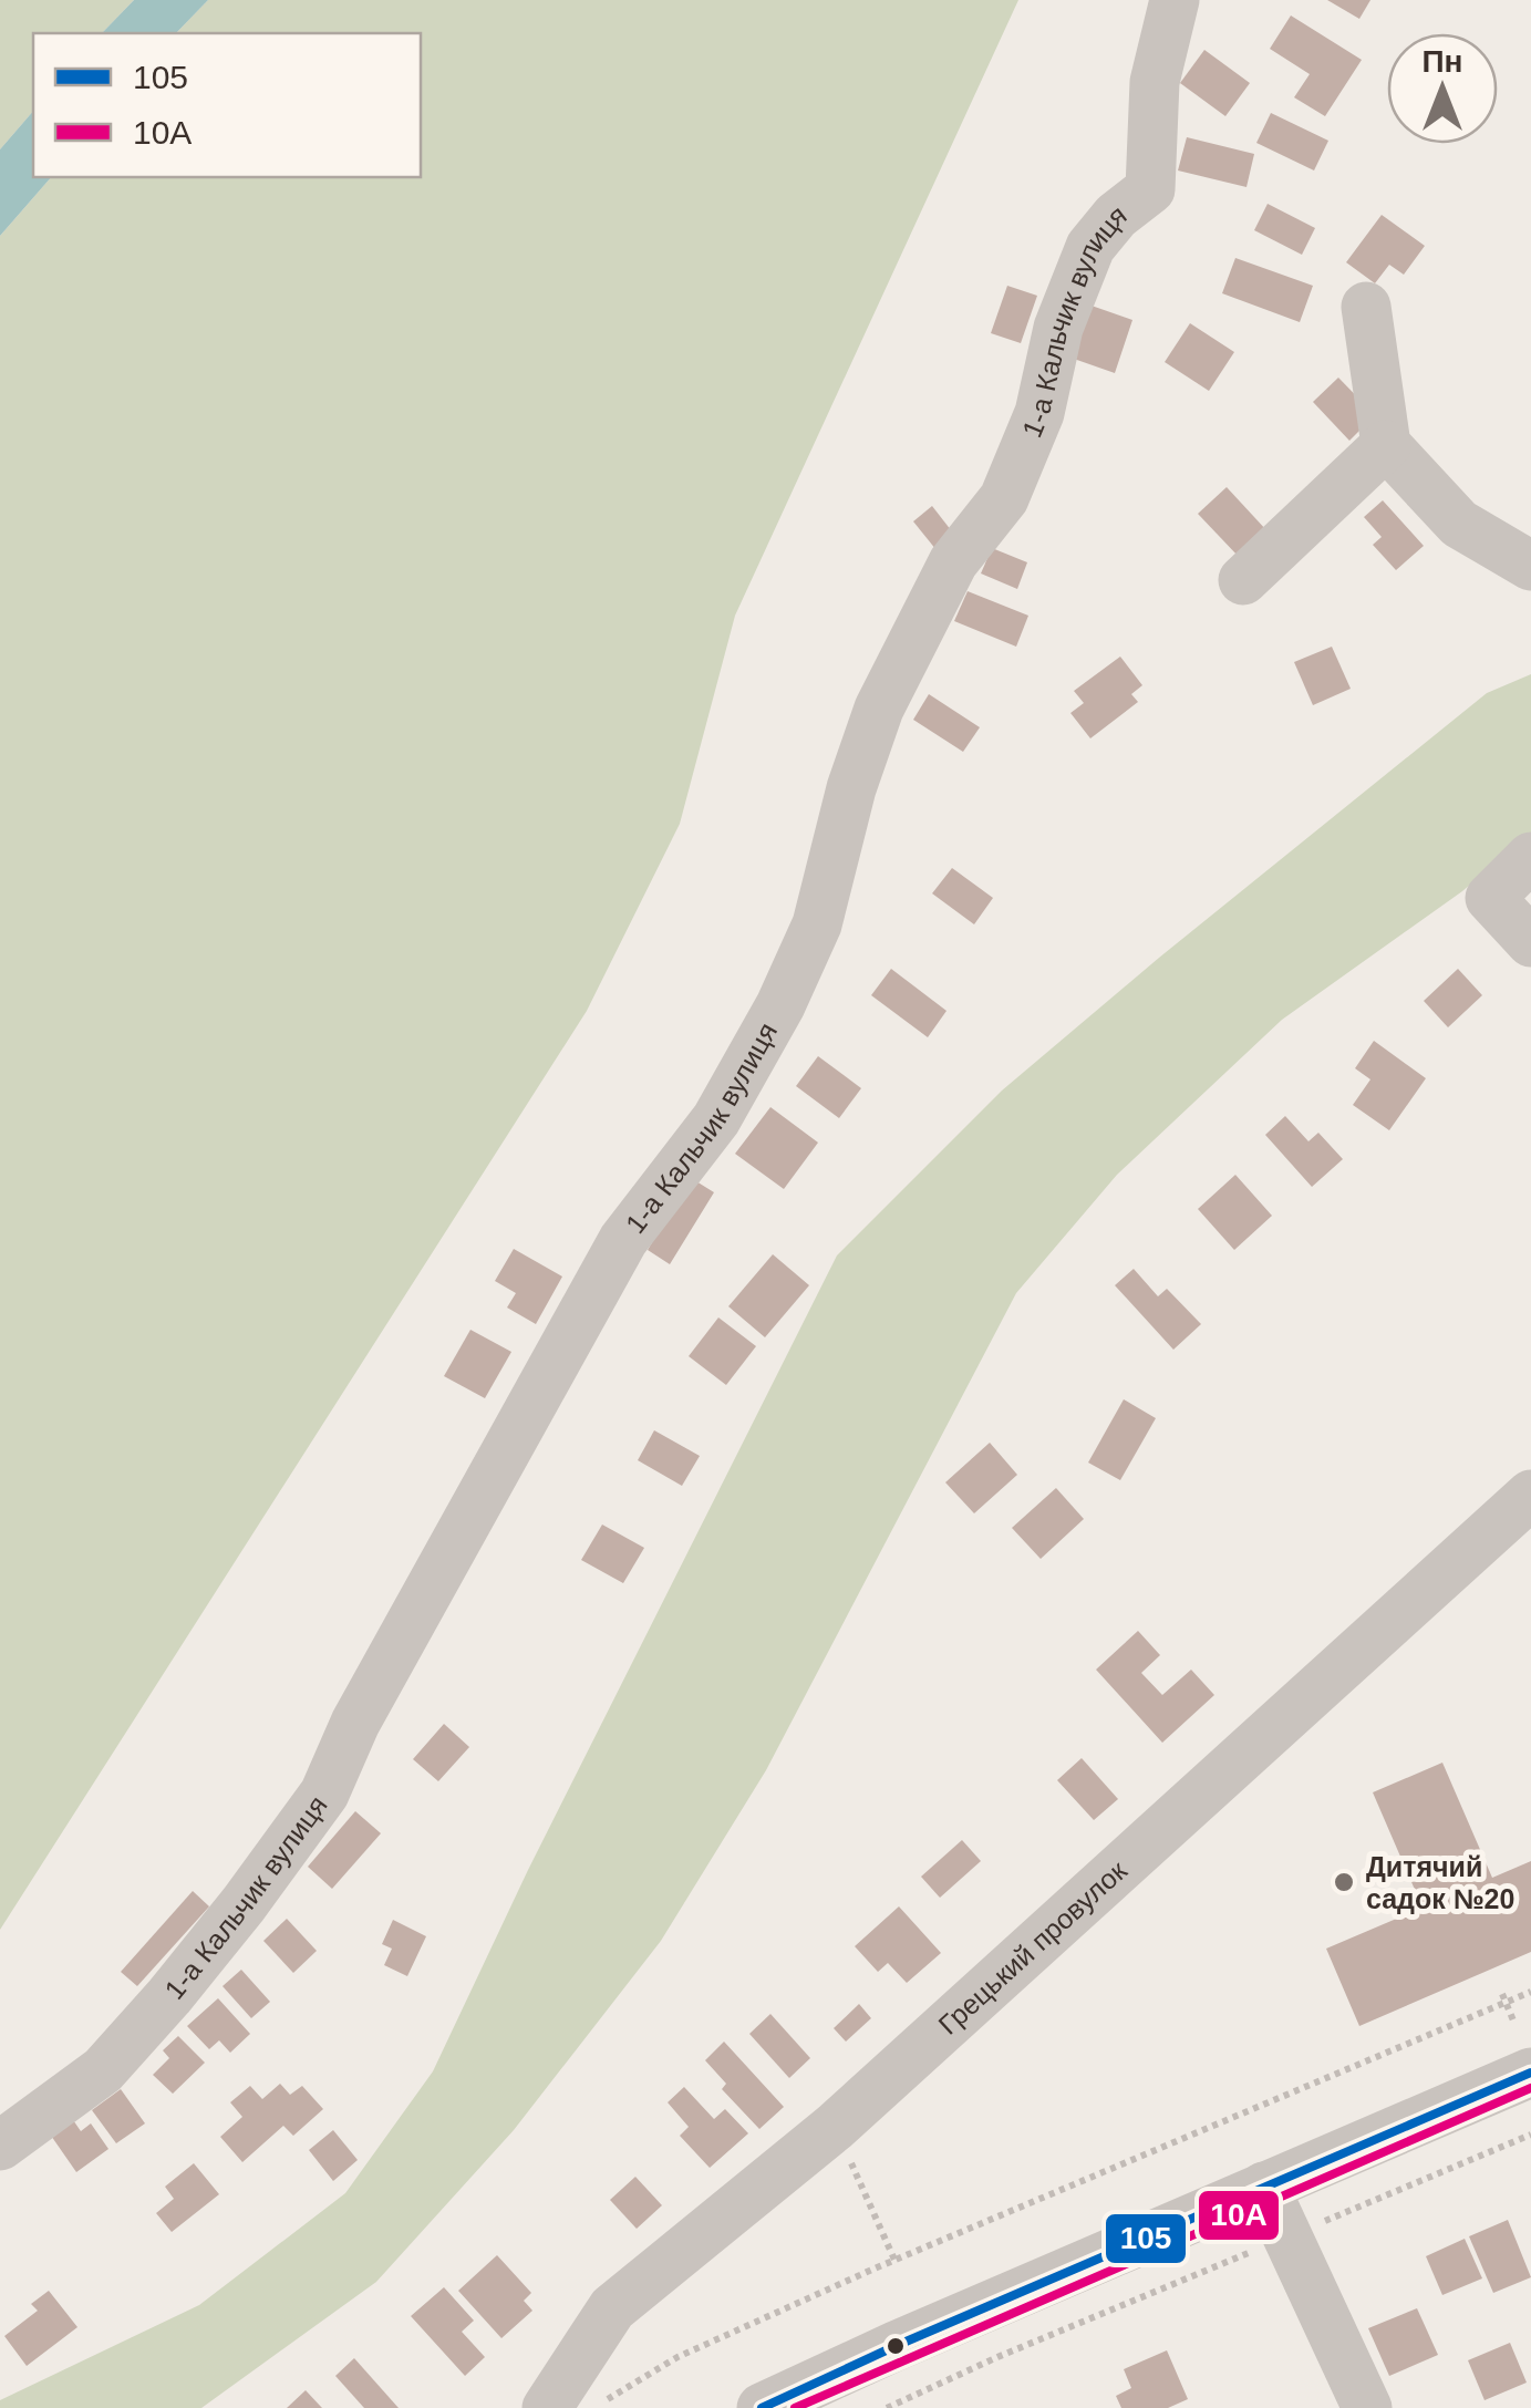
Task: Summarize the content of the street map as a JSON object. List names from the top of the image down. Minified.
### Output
{"streets":{"street":["1-а Кальчик вулиця","Грецький провулок"]},"places":["Дитячий садок №20"],"lines":["transit line 105","transit line 10А"],"legend":["105","10А"],"north":"top"}
